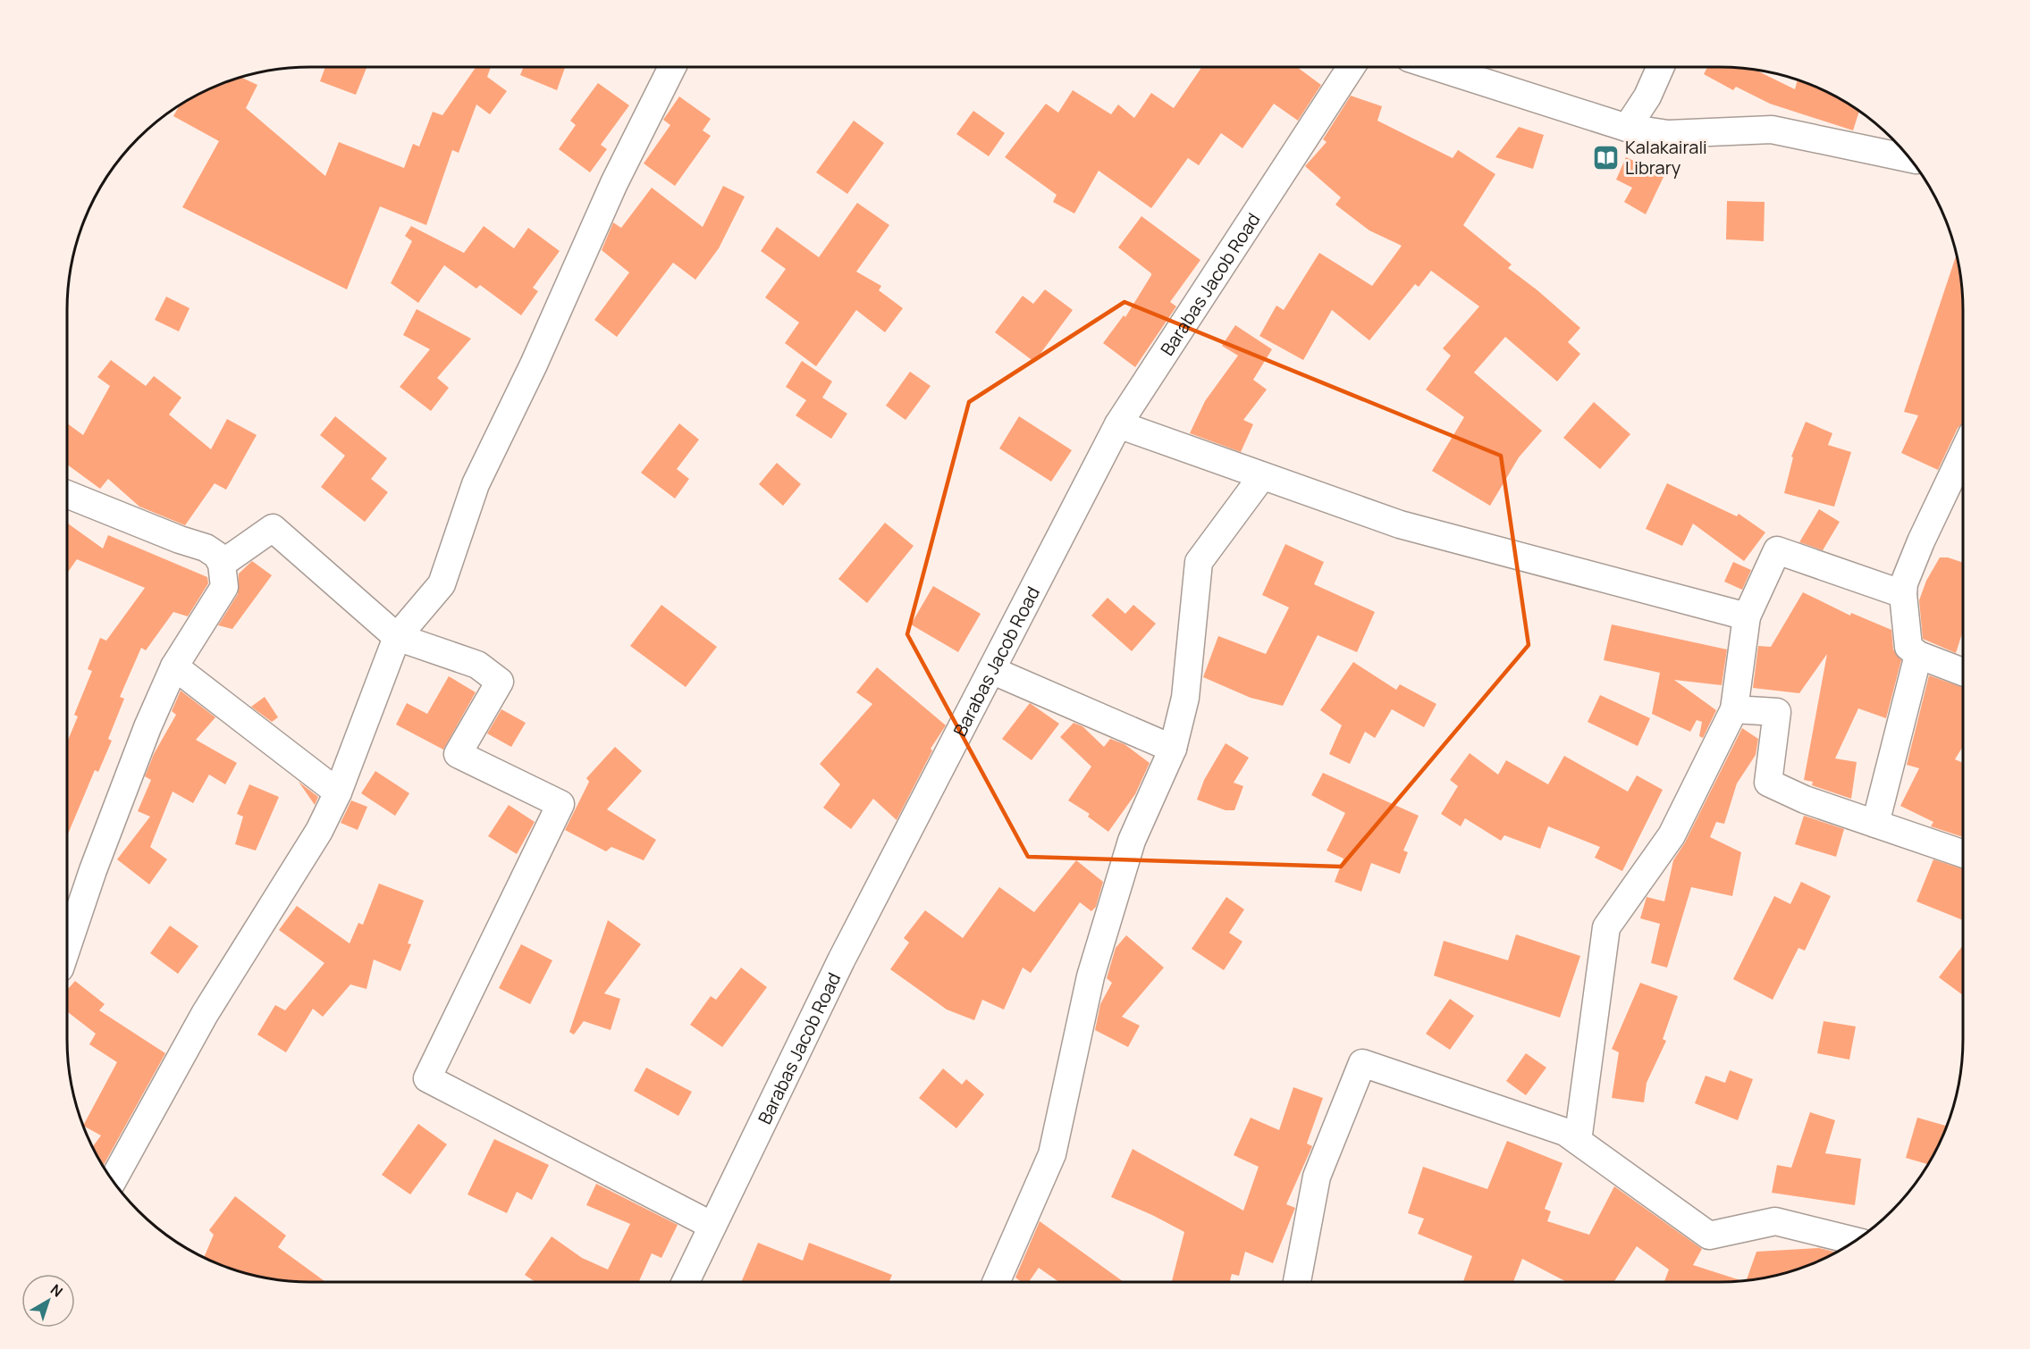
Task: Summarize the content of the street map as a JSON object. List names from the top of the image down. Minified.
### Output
{"streets":{"street":["Barabas Jacob Road"]},"places":{"library":["Kalakairali Library"]},"north":"top right"}
